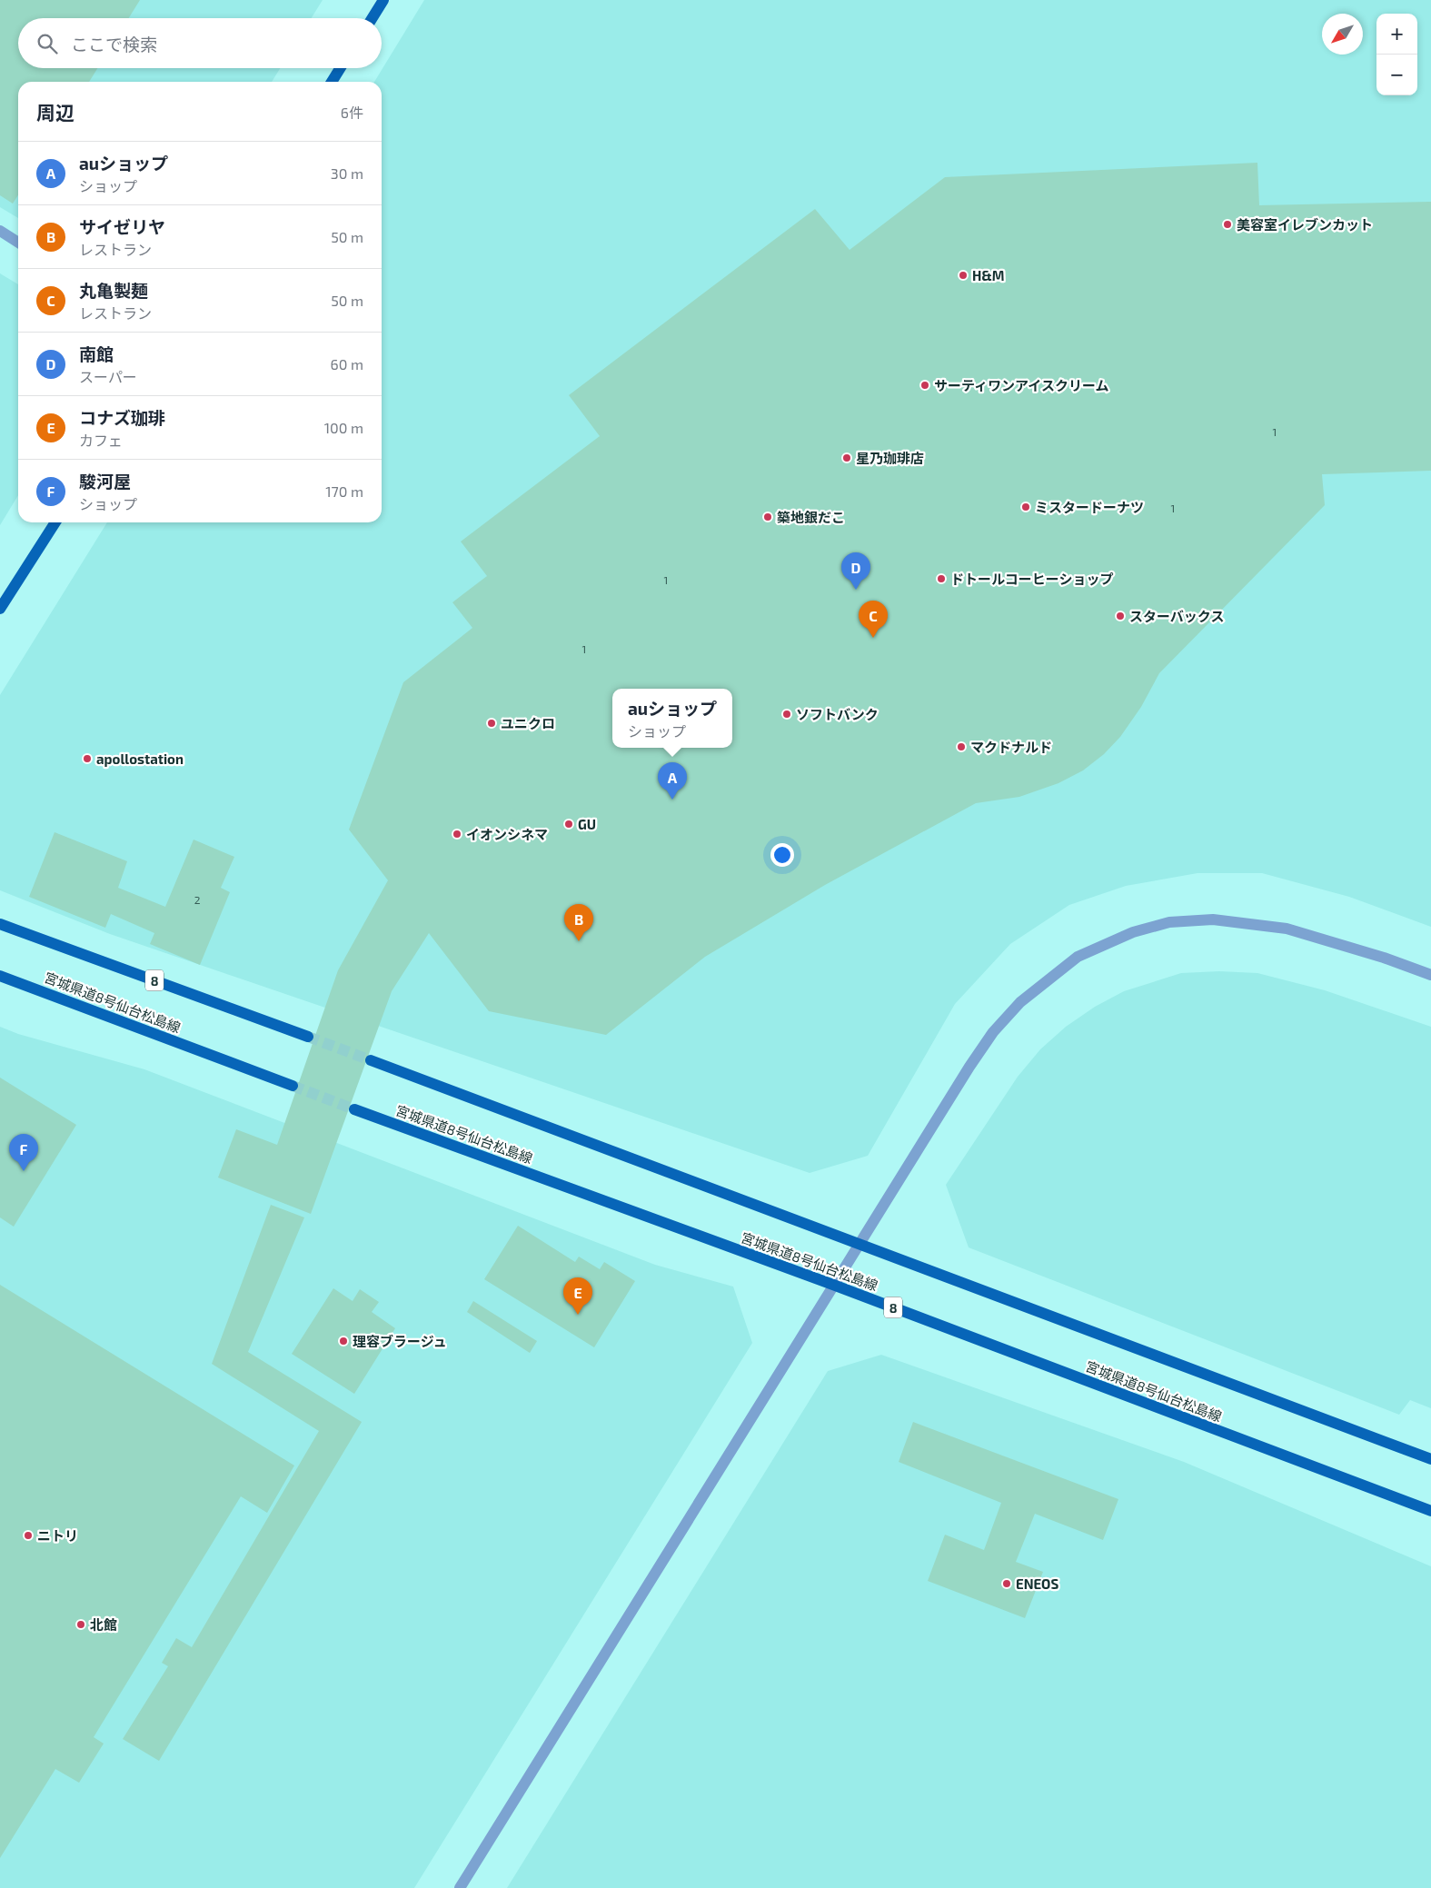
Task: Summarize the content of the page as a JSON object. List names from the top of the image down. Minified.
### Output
{"streets":{"main road":["8","宮城県道8号仙台松島線"]},"places":["美容室イレブンカット","H&M","サーティワンアイスクリーム","星乃珈琲店","ミスタードーナツ","築地銀だこ","ドトールコーヒーショップ","スターバックス","ソフトバンク","ユニクロ","マクドナルド","apollostation","GU","イオンシネマ","理容ブラージュ","ニトリ","ENEOS","北館"],"house_numbers":["1","1","1","1","2"],"north":"bottom left","page":{"map_buttons":["+","−"],"search":"ここで検索","heading":["周辺","6件"],"list":[{"mark":"A","name":"auショップ","note":"ショップ","value":"30 m"},{"mark":"B","name":"サイゼリヤ","note":"レストラン","value":"50 m"},{"mark":"C","name":"丸亀製麺","note":"レストラン","value":"50 m"},{"mark":"D","name":"南館","note":"スーパー","value":"60 m"},{"mark":"E","name":"コナズ珈琲","note":"カフェ","value":"100 m"},{"mark":"F","name":"駿河屋","note":"ショップ","value":"170 m"}],"pins":["D","C","A","B","F","E"],"popup":["auショップ","ショップ"]}}
